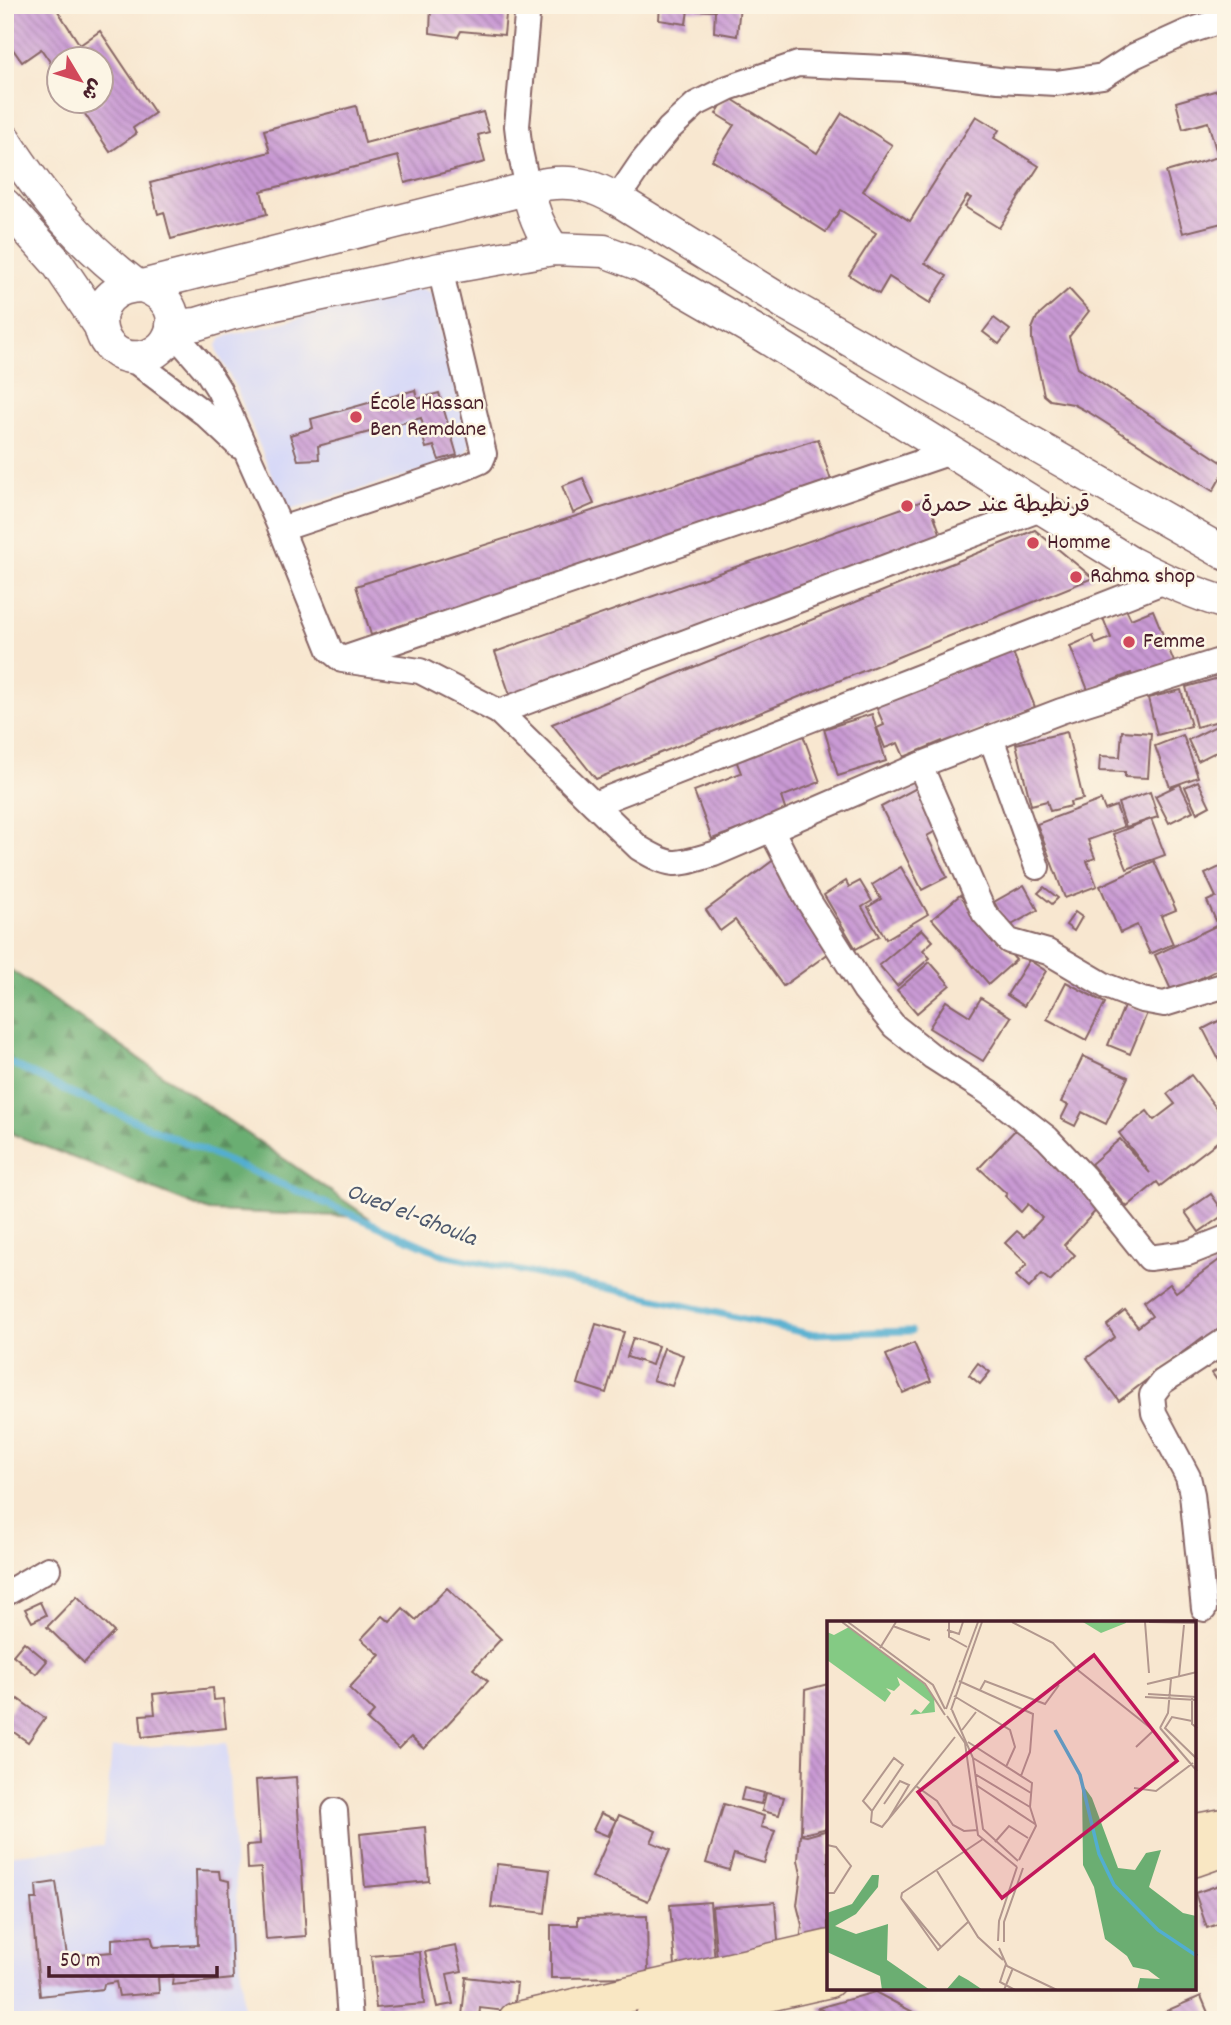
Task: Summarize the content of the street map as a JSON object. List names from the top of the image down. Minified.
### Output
{"water":["Oued el-Ghoula"],"places":["École Hassan Ben Remdane","قرنطيطة عند حمرة","Homme","Rahma shop","Femme"],"scale_bar":"50 m","north":"bottom right"}
